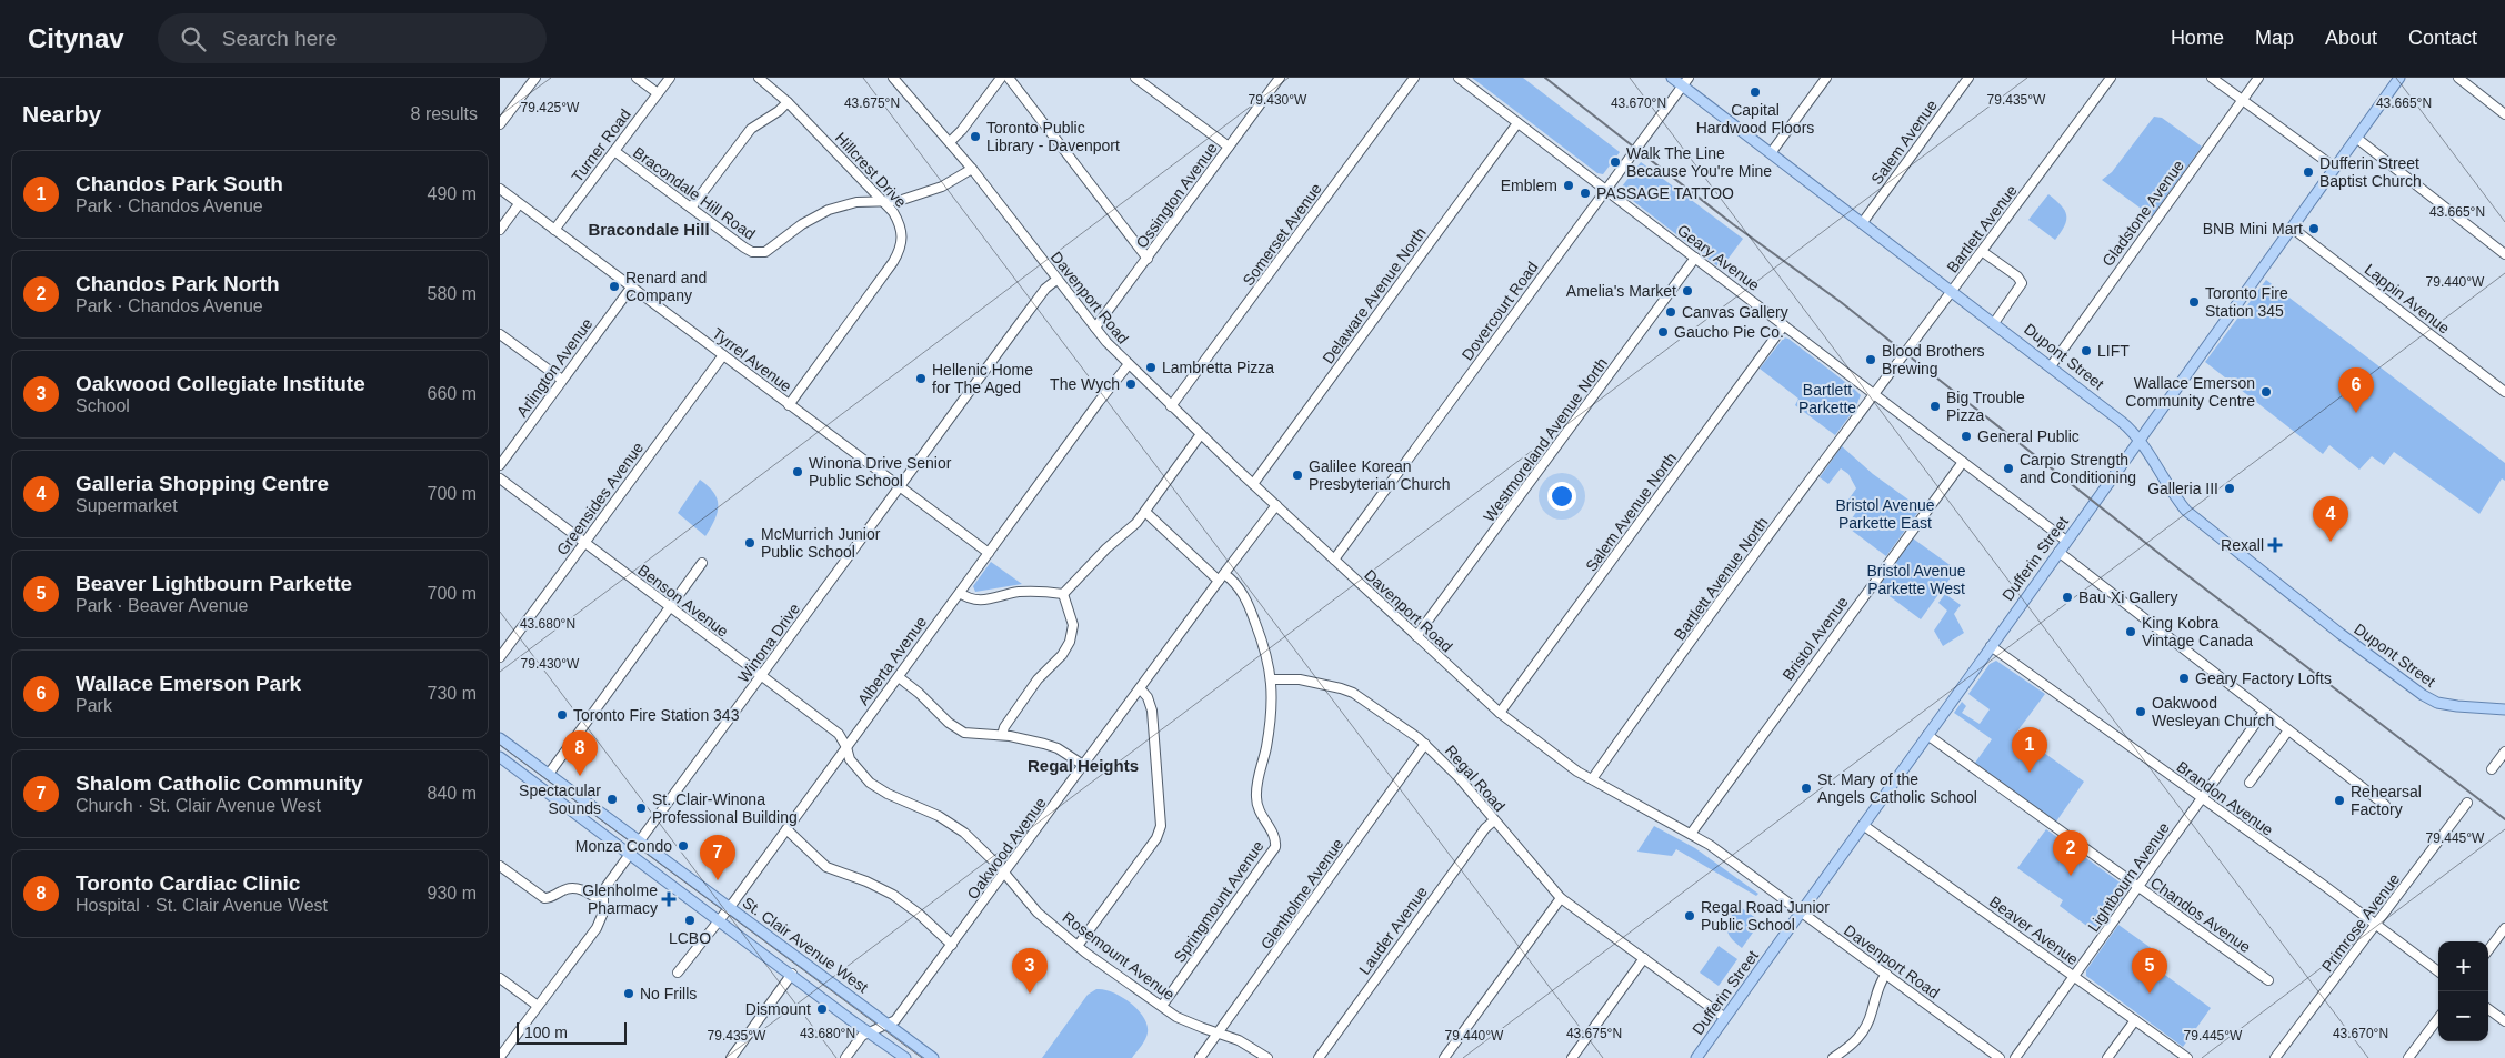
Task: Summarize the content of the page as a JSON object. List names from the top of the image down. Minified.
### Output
{"streets":{"main road":["Dupont Street","Dufferin Street","St. Clair Avenue West"],"street":["Salem Avenue","Turner Road","Hillcrest Drive","Bracondale Hill Road","Ossington Avenue","Gladstone Avenue","Bartlett Avenue","Somerset Avenue","Geary Avenue","Delaware Avenue North","Davenport Road","Lappin Avenue","Dovercourt Road","Tyrrel Avenue","Arlington Avenue","Westmoreland Avenue North","Greensides Avenue","Salem Avenue North","Bartlett Avenue North","Benson Avenue","Bristol Avenue","Winona Drive","Alberta Avenue","Regal Road","Brandon Avenue","Oakwood Avenue","Lightbourn Avenue","Glenholme Avenue","Springmount Avenue","Chandos Avenue","Primrose Avenue","Lauder Avenue","Beaver Avenue","Rosemount Avenue"]},"crossings":[["Salem Avenue","Dupont Street"],["Turner Road","Bracondale Hill Road"],["Turner Road","Tyrrel Avenue"],["Hillcrest Drive","Bracondale Hill Road"],["Hillcrest Drive","Tyrrel Avenue"],["Bracondale Hill Road","Davenport Road"],["Ossington Avenue","Davenport Road"],["Gladstone Avenue","Dupont Street"],["Bartlett Avenue","Geary Avenue"],["Bartlett Avenue","Dupont Street"],["Bartlett Avenue","Bartlett Avenue North"],["Somerset Avenue","Davenport Road"],["Geary Avenue","Delaware Avenue North"],["Geary Avenue","Dovercourt Road"],["Geary Avenue","Westmoreland Avenue North"],["Geary Avenue","Salem Avenue North"],["Geary Avenue","Dufferin Street"],["Geary Avenue","Bartlett Avenue North"],["Geary Avenue","Bristol Avenue"],["Delaware Avenue North","Davenport Road"],["Davenport Road","Dovercourt Road"],["Davenport Road","Westmoreland Avenue North"],["Davenport Road","Salem Avenue North"],["Davenport Road","Dufferin Street"],["Davenport Road","Bartlett Avenue North"],["Davenport Road","Bristol Avenue"],["Davenport Road","Winona Drive"],["Davenport Road","Alberta Avenue"],["Davenport Road","Oakwood Avenue"],["Lappin Avenue","Dufferin Street"],["Dovercourt Road","Dupont Street"],["Dupont Street","Dufferin Street"],["Tyrrel Avenue","Arlington Avenue"],["Tyrrel Avenue","Greensides Avenue"],["Tyrrel Avenue","Winona Drive"],["Tyrrel Avenue","Alberta Avenue"],["Greensides Avenue","Benson Avenue"],["Dufferin Street","Regal Road"],["Dufferin Street","Brandon Avenue"],["Dufferin Street","Chandos Avenue"],["Dufferin Street","Beaver Avenue"],["Benson Avenue","Winona Drive"],["Benson Avenue","Alberta Avenue"],["Benson Avenue","Rosemount Avenue"],["Winona Drive","St. Clair Avenue West"],["Alberta Avenue","St. Clair Avenue West"],["Alberta Avenue","Rosemount Avenue"],["Regal Road","Glenholme Avenue"],["Regal Road","Springmount Avenue"],["Regal Road","Lauder Avenue"],["Brandon Avenue","Lightbourn Avenue"],["Brandon Avenue","Primrose Avenue"],["Oakwood Avenue","St. Clair Avenue West"],["Oakwood Avenue","Rosemount Avenue"],["Lightbourn Avenue","Chandos Avenue"],["Lightbourn Avenue","Beaver Avenue"],["Glenholme Avenue","Rosemount Avenue"],["Springmount Avenue","Rosemount Avenue"]],"districts":["Bracondale Hill","Regal Heights"],"parks":["Bartlett Parkette","Bristol Avenue Parkette East","Bristol Avenue Parkette West"],"places":{"other":["Capital Hardwood Floors","Toronto Public Library - Davenport","Walk The Line Because You're Mine","Dufferin Street Baptist Church","Emblem","PASSAGE TATTOO","BNB Mini Mart","Renard and Company","Amelia's Market","Toronto Fire Station 345","Canvas Gallery","Gaucho Pie Co.","LIFT","Blood Brothers Brewing","Lambretta Pizza","Hellenic Home for The Aged","The Wych","Wallace Emerson Community Centre","Big Trouble Pizza","General Public","Carpio Strength and Conditioning","Winona Drive Senior Public School","Galilee Korean Presbyterian Church","Galleria III","McMurrich Junior Public School","Bau Xi Gallery","King Kobra Vintage Canada","Geary Factory Lofts","Oakwood Wesleyan Church","Toronto Fire Station 343","St. Mary of the Angels Catholic School","Spectacular Sounds","Rehearsal Factory","St. Clair-Winona Professional Building","Monza Condo","Regal Road Junior Public School","LCBO","No Frills","Dismount"],"health":["Rexall","Glenholme Pharmacy"]},"scale_bar":"100 m","page":{"header":"Citynav","search":"Search here","nav":["Home","Map","About","Contact"],"heading":["Nearby","8 results"],"list":[{"mark":"1","name":"Chandos Park South","note":"Park · Chandos Avenue","value":"490 m"},{"mark":"2","name":"Chandos Park North","note":"Park · Chandos Avenue","value":"580 m"},{"mark":"3","name":"Oakwood Collegiate Institute","note":"School","value":"660 m"},{"mark":"4","name":"Galleria Shopping Centre","note":"Supermarket","value":"700 m"},{"mark":"5","name":"Beaver Lightbourn Parkette","note":"Park · Beaver Avenue","value":"700 m"},{"mark":"6","name":"Wallace Emerson Park","note":"Park","value":"730 m"},{"mark":"7","name":"Shalom Catholic Community","note":"Church · St. Clair Avenue West","value":"840 m"},{"mark":"8","name":"Toronto Cardiac Clinic","note":"Hospital · St. Clair Avenue West","value":"930 m"}],"pins":["6","4","1","8","2","7","3","5"],"map_buttons":["+","−"],"scale":"100 m"},"coordinates":["79.430°W","79.435°W","43.675°N","43.670°N","43.665°N","79.425°W","79.440°W","43.680°N","79.445°W"]}
